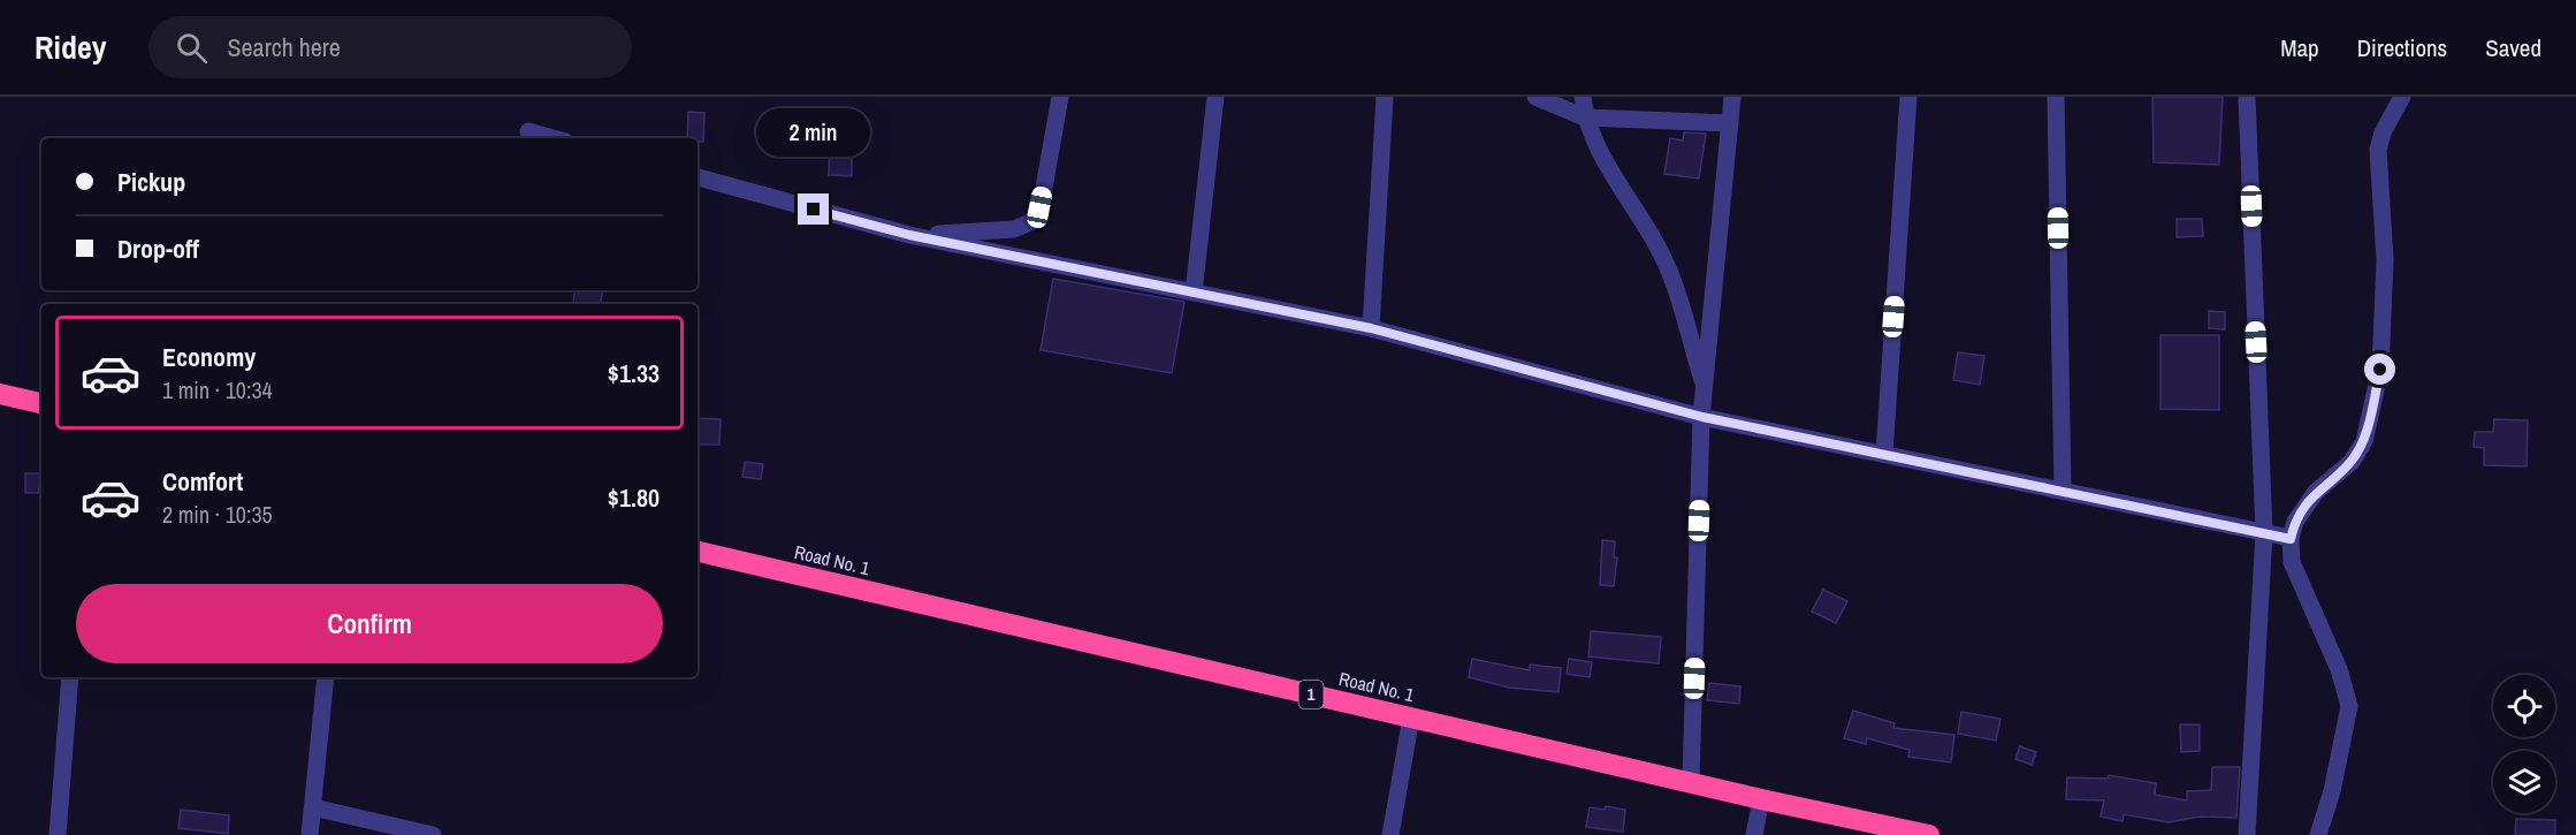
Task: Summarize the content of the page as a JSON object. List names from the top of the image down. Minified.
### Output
{"streets":{"highway":["Road No. 1","1"]},"page":{"header":"Ridey","search":"Search here","nav":["Map","Directions","Saved"],"bubble":"2 min","banner":["Pickup","Drop-off"],"list":[{"name":"Economy","note":"1 min · 10:34","value":"$1.33"},{"name":"Comfort","note":"2 min · 10:35","value":"$1.80"}],"buttons":"Confirm"}}
